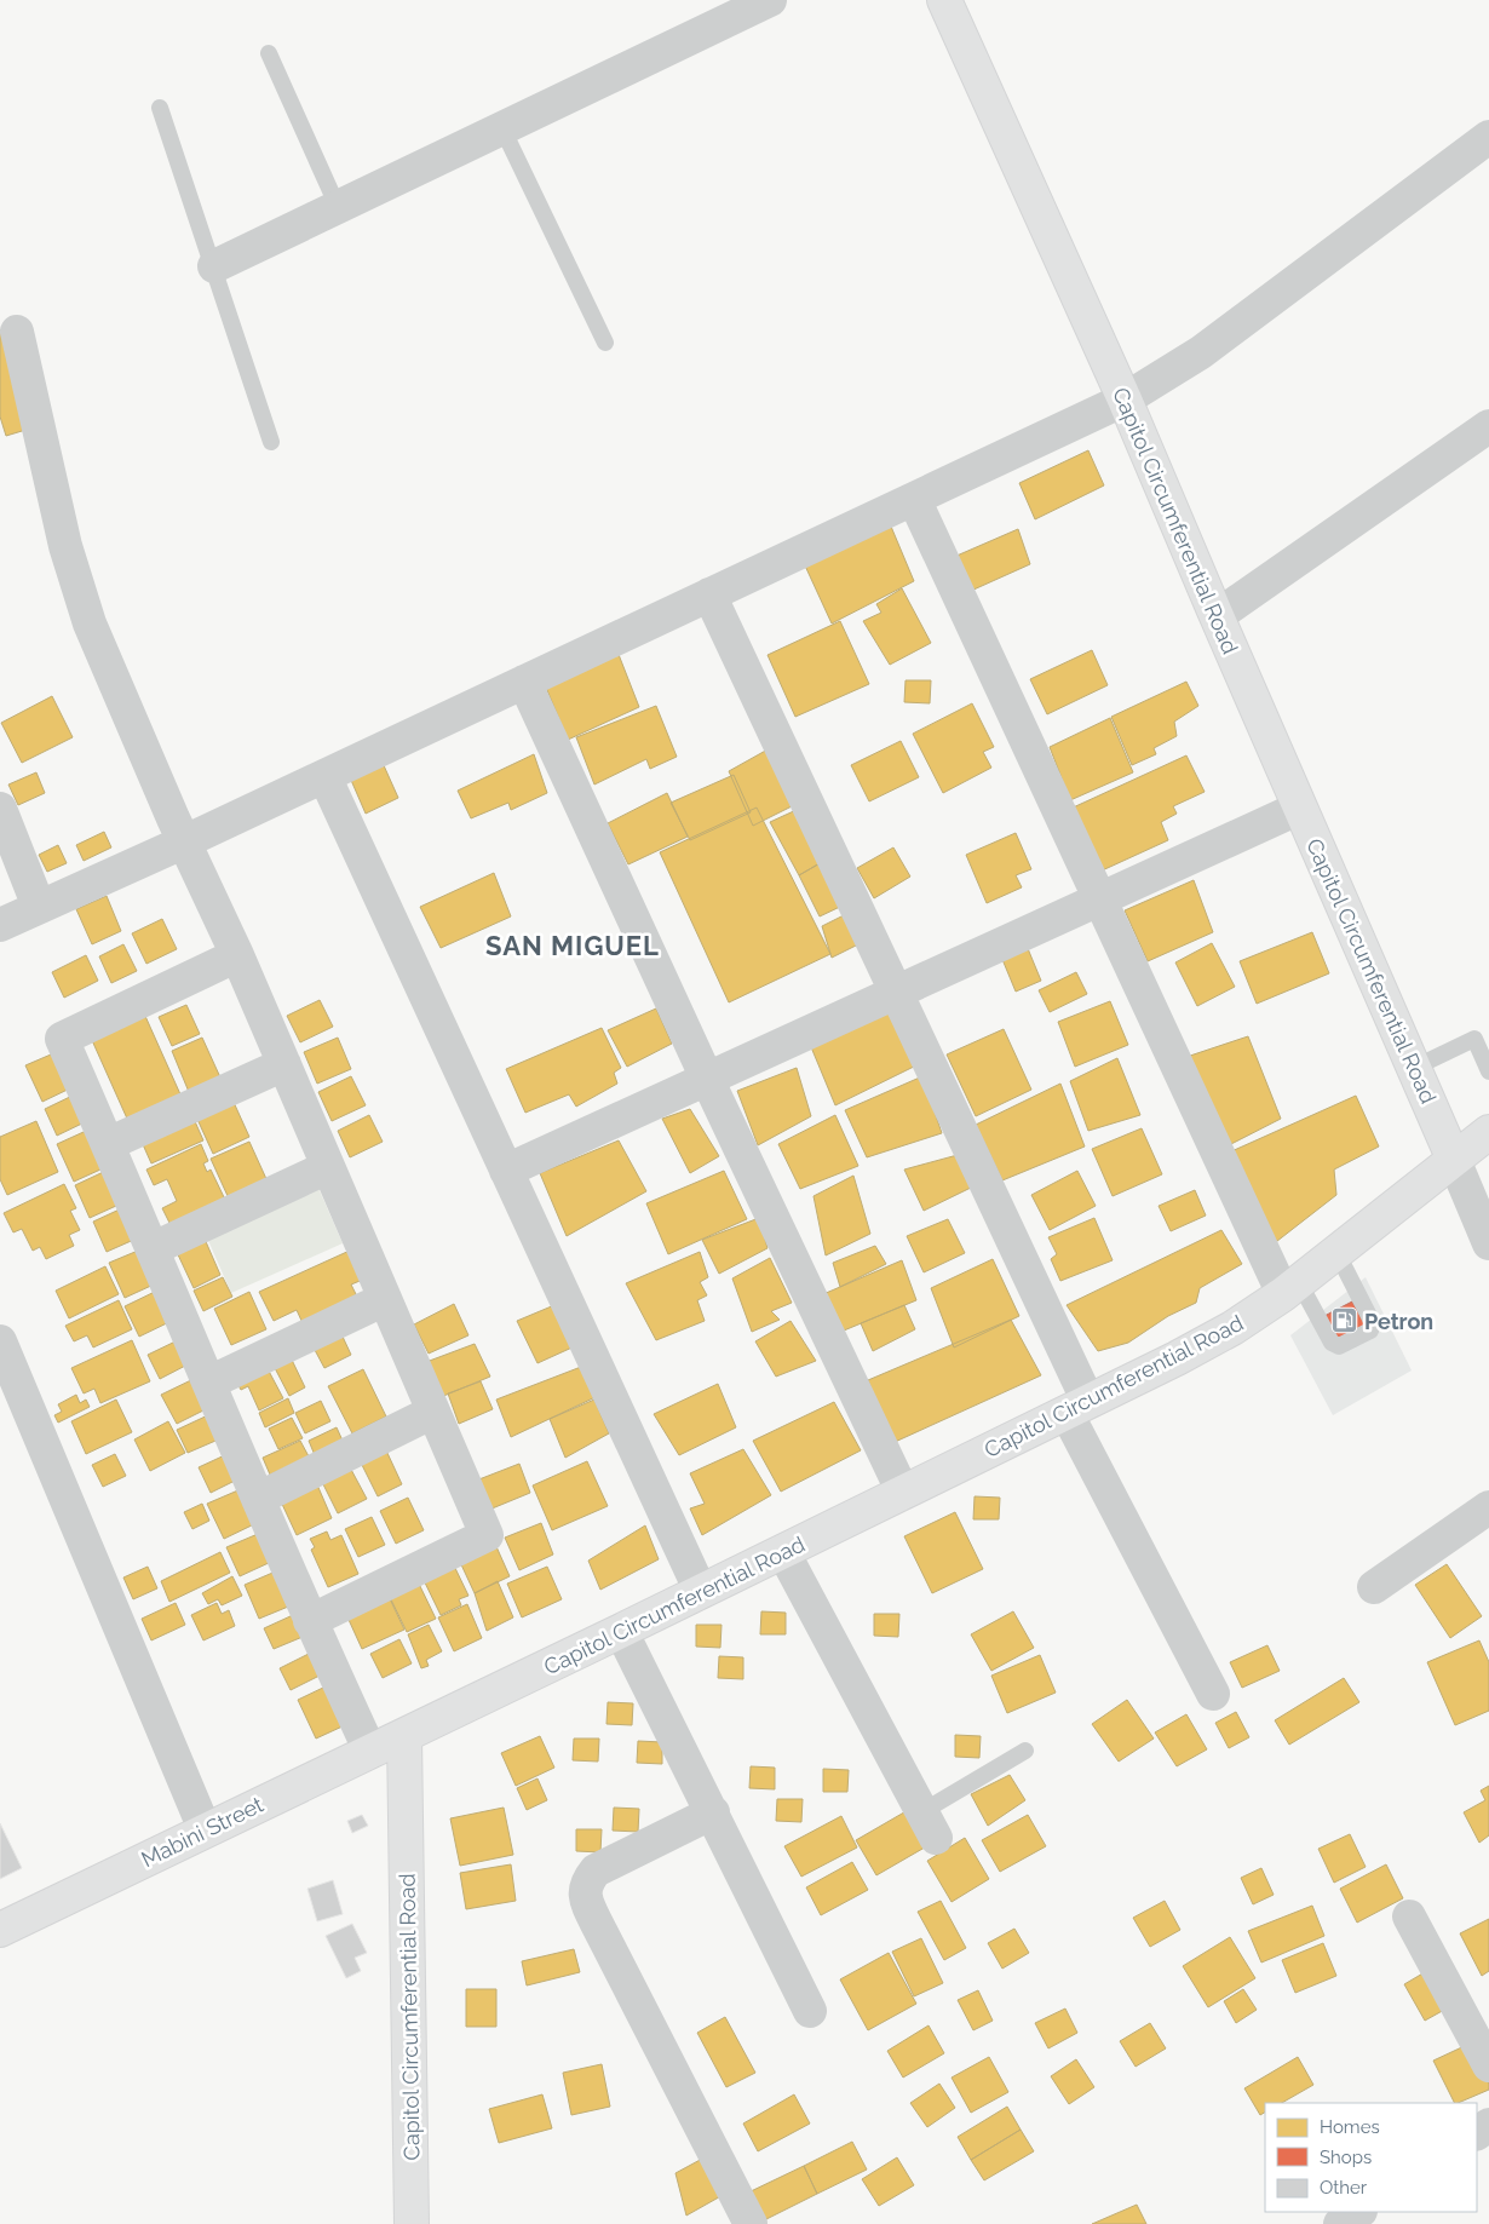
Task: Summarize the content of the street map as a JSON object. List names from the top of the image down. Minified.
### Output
{"streets":{"main road":["Capitol Circumferential Road","Mabini Street"]},"crossings":[["Capitol Circumferential Road","Mabini Street"]],"districts":["SAN MIGUEL"],"places":{"fuel station":["Petron"]},"legend":["Homes","Shops","Other"]}
